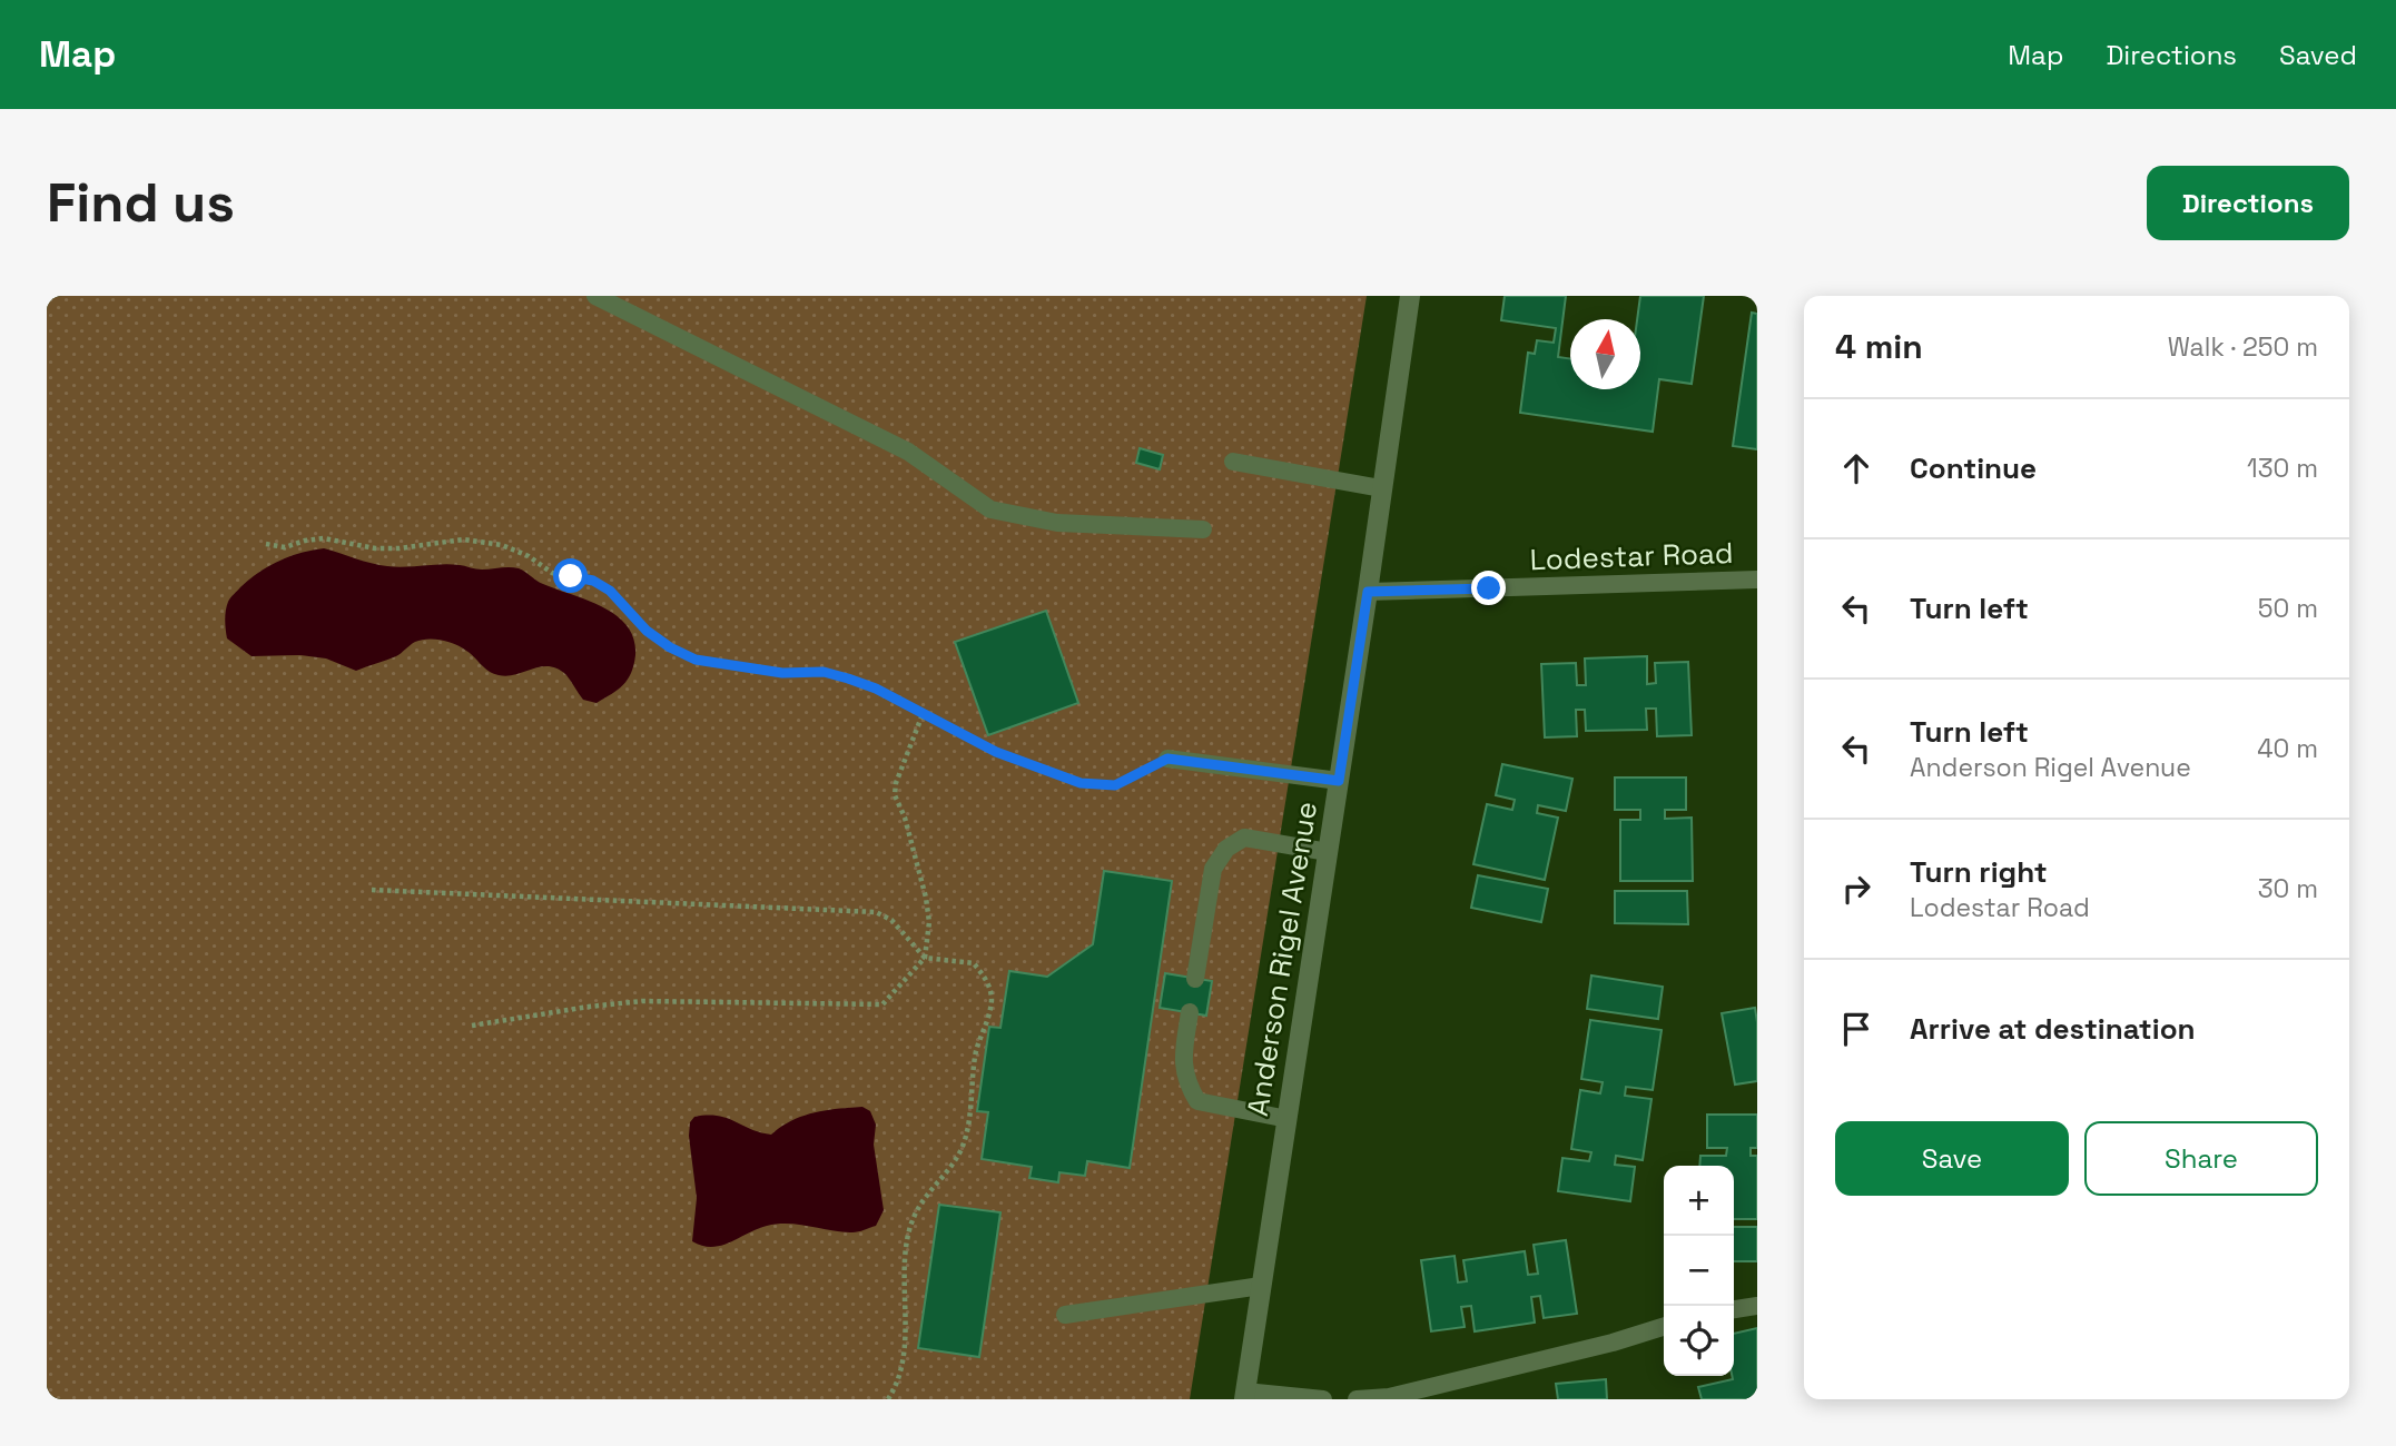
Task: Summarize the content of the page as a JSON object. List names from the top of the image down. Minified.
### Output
{"streets":{"street":["Anderson Rigel Avenue"],"lane":["Lodestar Road"]},"crossings":[["Lodestar Road","Anderson Rigel Avenue"]],"north":"top","page":{"header":"Map","nav":["Map","Directions","Saved"],"buttons":["Directions",["Save","Share"]],"title":"Find us","heading":["4 min","Walk · 250 m"],"list":[["Continue","130 m"],["Turn left","50 m"],["Turn left","Anderson Rigel Avenue","40 m"],["Turn right","Lodestar Road","30 m"],"Arrive at destination"],"map_buttons":["+","−"]}}
